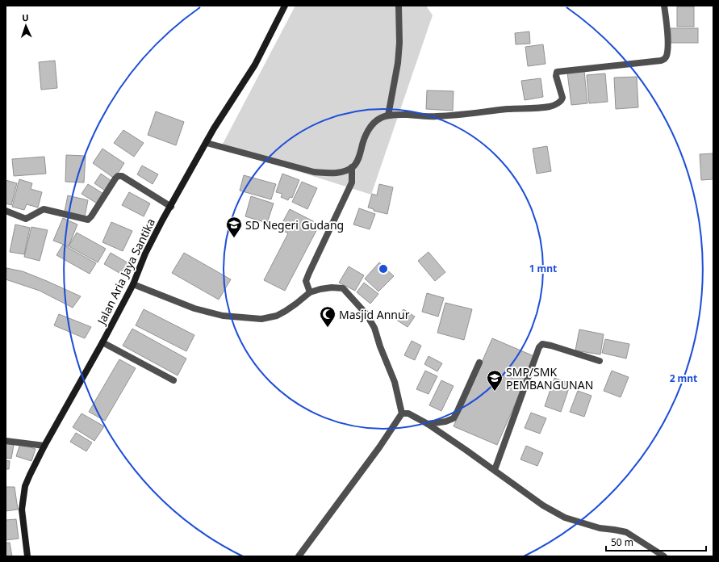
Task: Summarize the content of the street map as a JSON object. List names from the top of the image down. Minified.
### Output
{"streets":{"street":["Jalan Aria Jaya Santika"]},"places":{"school or university":["SD Negeri Gudang","SMP/SMK PEMBANGUNAN"],"mosque":["Masjid Annur"]},"scale_bar":"50 m","north":"top","rings":["1 mnt","2 mnt"]}
